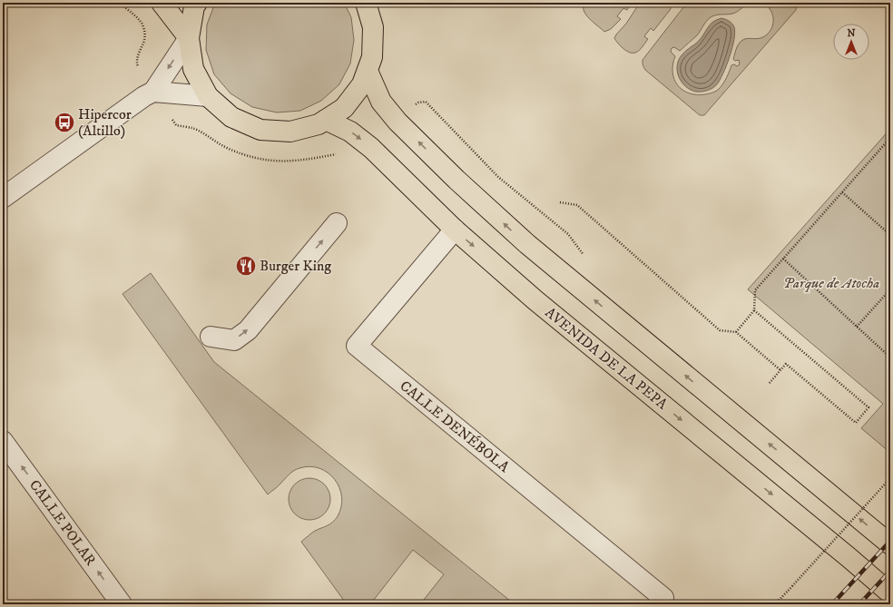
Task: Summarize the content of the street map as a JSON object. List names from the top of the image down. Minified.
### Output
{"streets":{"main road":["AVENIDA DE LA PEPA"],"street":["CALLE DENÉBOLA","CALLE POLAR"]},"crossings":[["AVENIDA DE LA PEPA","CALLE DENÉBOLA"]],"one_way":["CALLE POLAR"],"parks":["Parque de Atocha"],"places":{"bus stop":["Hipercor (Altillo)"],"restaurant":["Burger King"]},"north":"top"}
